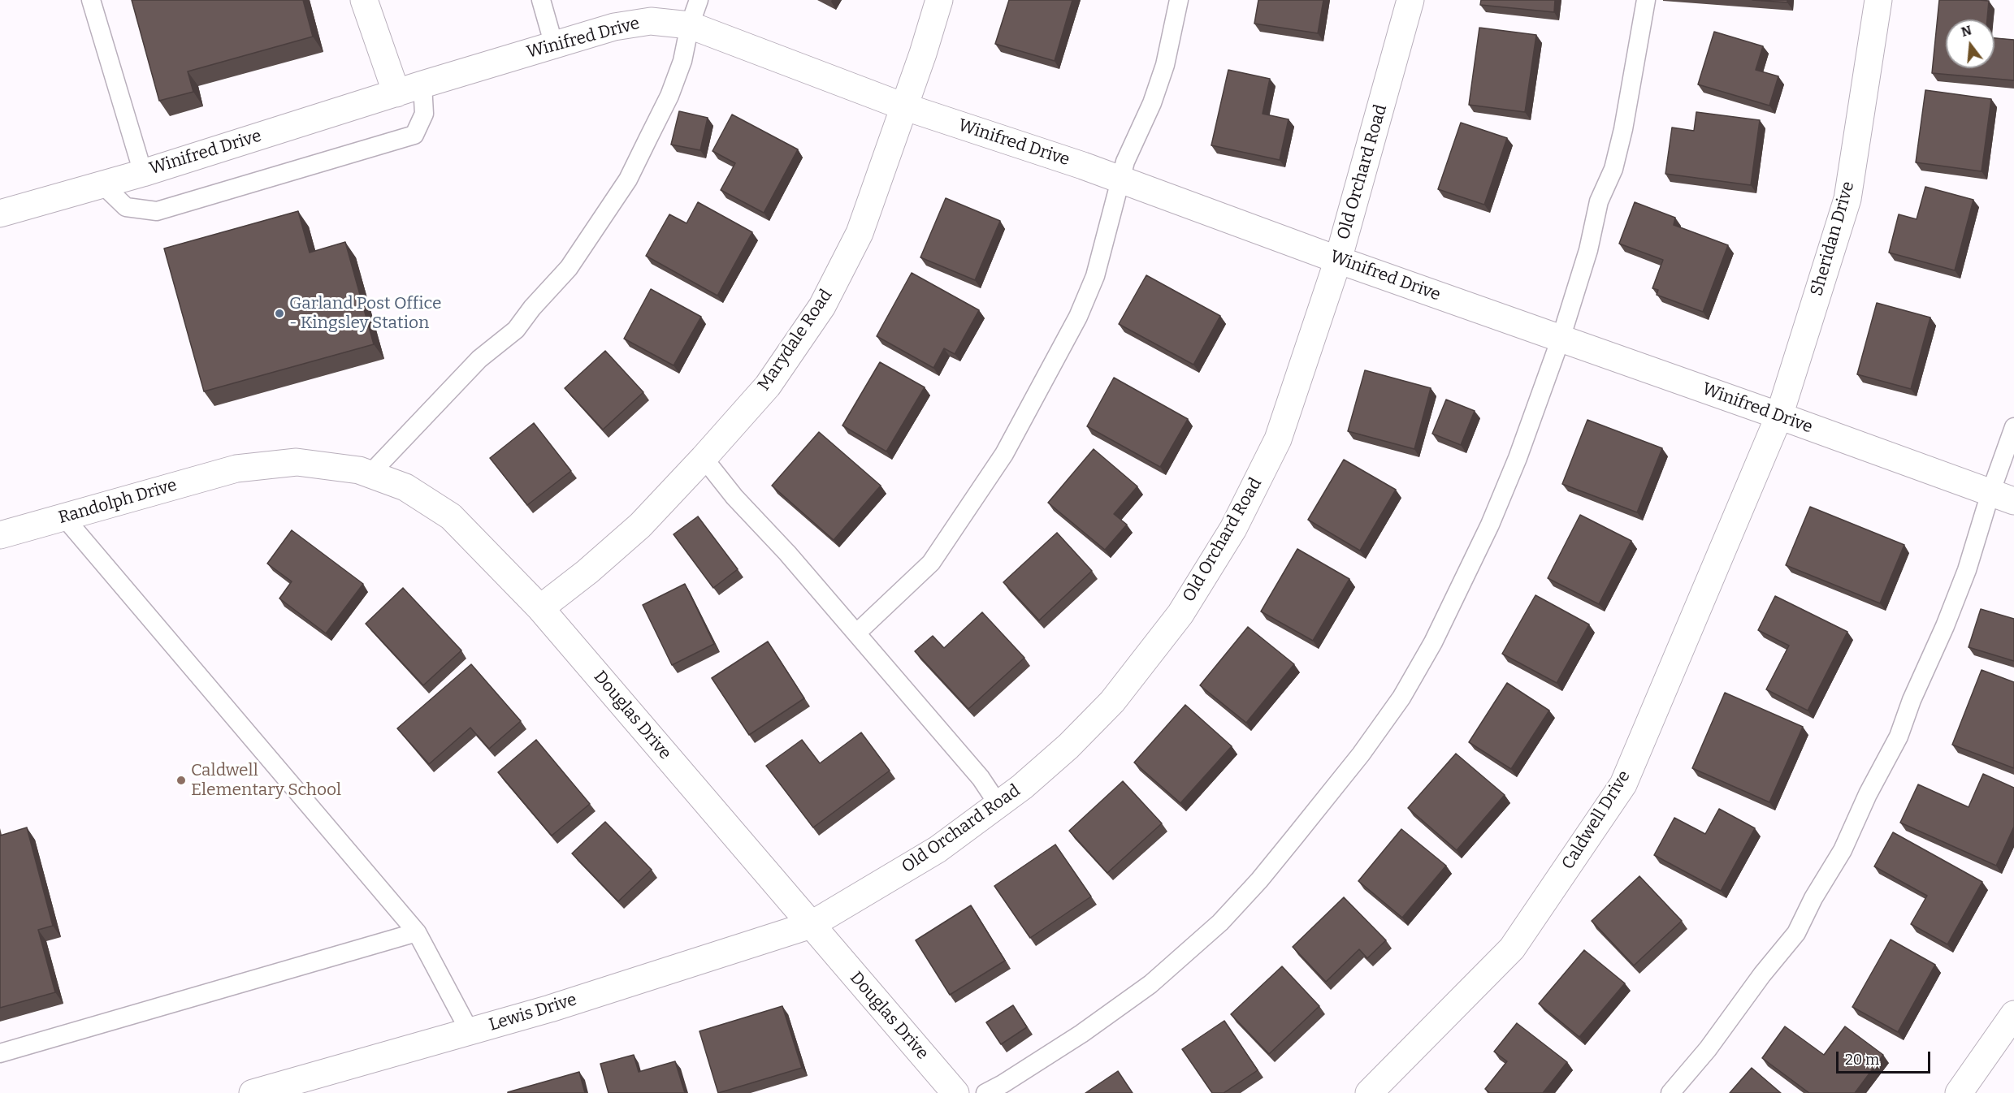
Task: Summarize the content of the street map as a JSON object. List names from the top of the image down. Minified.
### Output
{"streets":{"street":["Winifred Drive","Old Orchard Road","Sheridan Drive","Marydale Road","Randolph Drive","Douglas Drive","Caldwell Drive","Lewis Drive"]},"crossings":[["Winifred Drive","Old Orchard Road"],["Winifred Drive","Sheridan Drive"],["Winifred Drive","Marydale Road"],["Winifred Drive","Caldwell Drive"],["Old Orchard Road","Douglas Drive"],["Old Orchard Road","Lewis Drive"],["Sheridan Drive","Caldwell Drive"],["Marydale Road","Douglas Drive"],["Randolph Drive","Douglas Drive"],["Douglas Drive","Lewis Drive"]],"places":["Garland Post Office - Kingsley Station","Caldwell Elementary School"],"scale_bar":"20 m","north":"top"}
